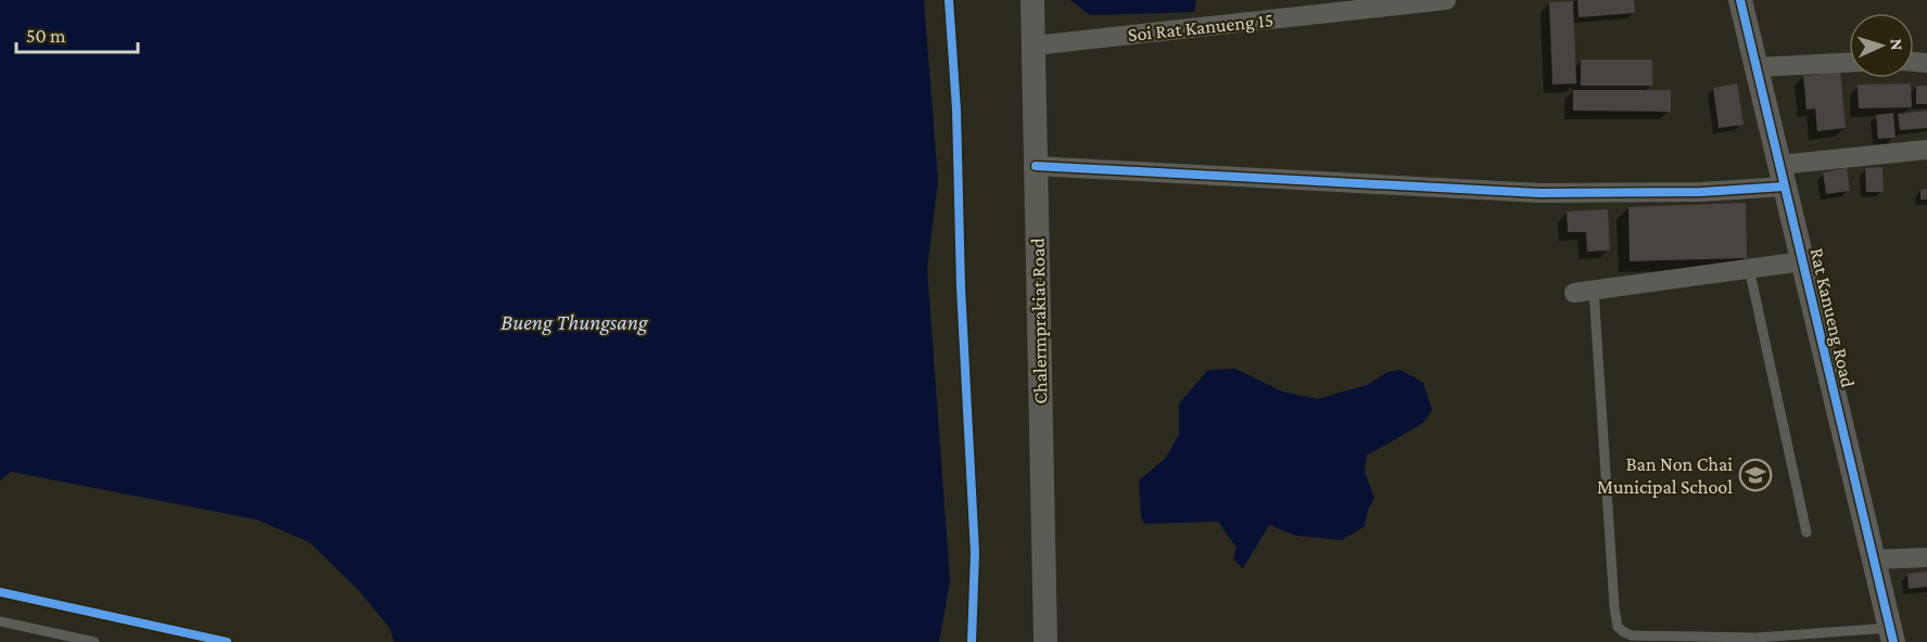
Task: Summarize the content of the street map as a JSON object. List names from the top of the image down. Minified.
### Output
{"streets":{"street":["Soi Rat Kanueng 15","Rat Kanueng Road","Chalermprakiat Road"]},"crossings":[["Soi Rat Kanueng 15","Chalermprakiat Road"]],"water":["Bueng Thungsang"],"places":{"school or university":["Ban Non Chai Municipal School"]},"scale_bar":"50 m","north":"right"}
